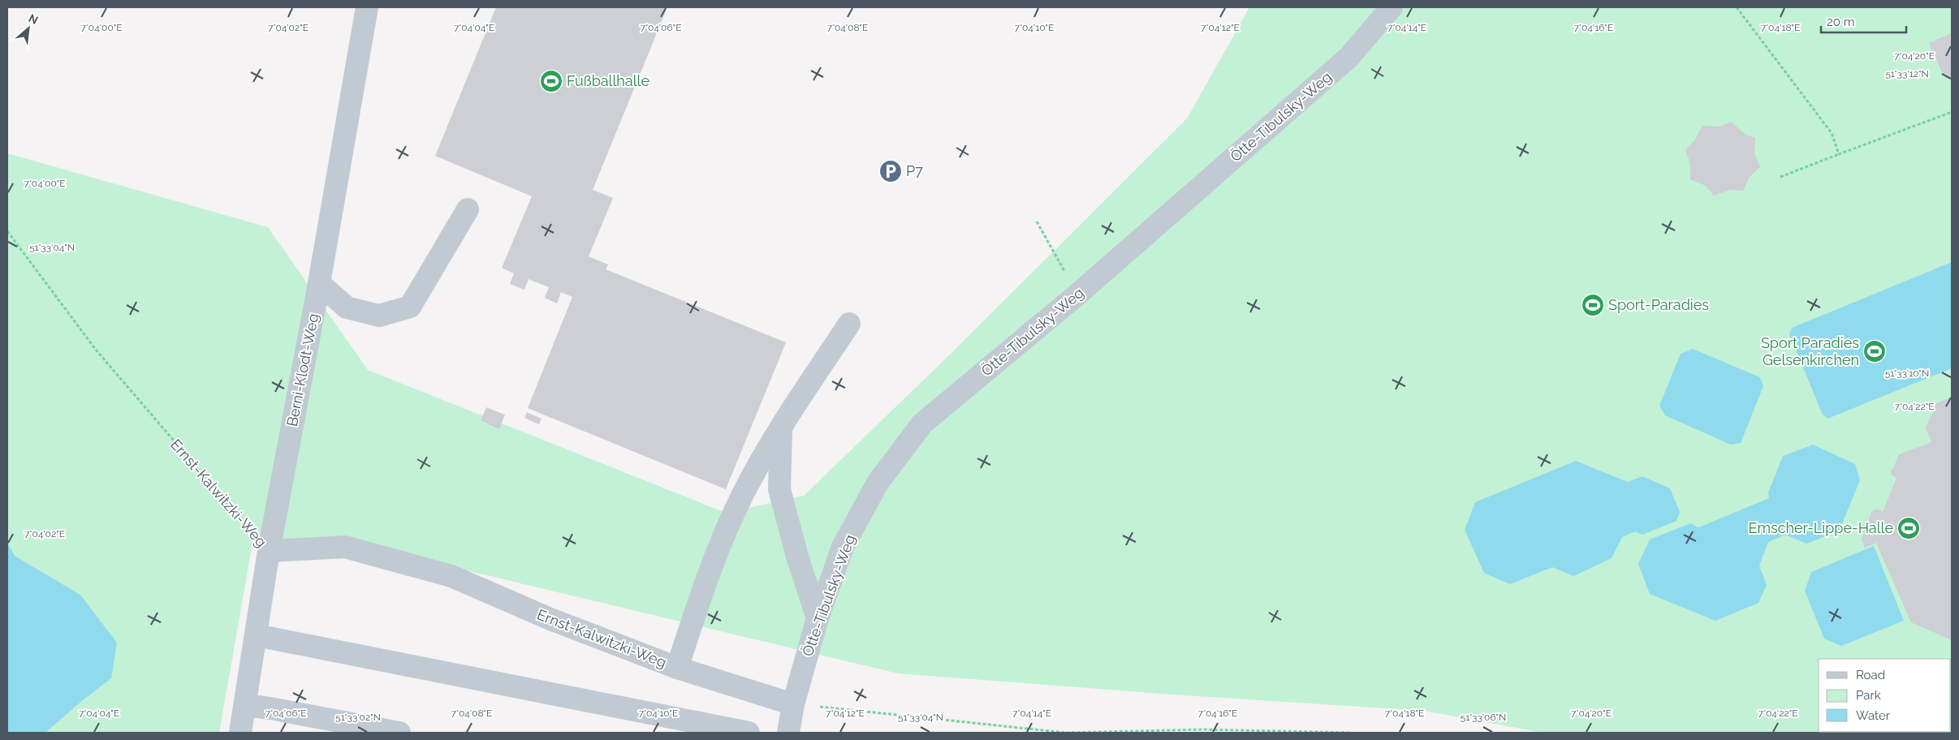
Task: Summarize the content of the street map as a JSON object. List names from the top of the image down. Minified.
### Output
{"streets":{"street":["Ötte-Tibulsky-Weg","Berni-Klodt-Weg","Ernst-Kalwitzki-Weg"]},"crossings":[["Ötte-Tibulsky-Weg","Ernst-Kalwitzki-Weg"],["Berni-Klodt-Weg","Ernst-Kalwitzki-Weg"]],"places":{"sports":["Fußballhalle","Sport-Paradies","Sport Paradies Gelsenkirchen","Emscher-Lippe-Halle"],"parking":["P7"]},"legend":["Road","Park","Water"],"scale_bar":"20 m","north":"top right","coordinates":["7°04'00\"E","7°04'02\"E","7°04'04\"E","7°04'06\"E","7°04'08\"E","7°04'10\"E","7°04'12\"E","7°04'14\"E","7°04'16\"E","7°04'18\"E","7°04'20\"E","51°33'12\"N","51°33'04\"N","51°33'10\"N","7°04'22\"E","51°33'02\"N","51°33'06\"N"]}
